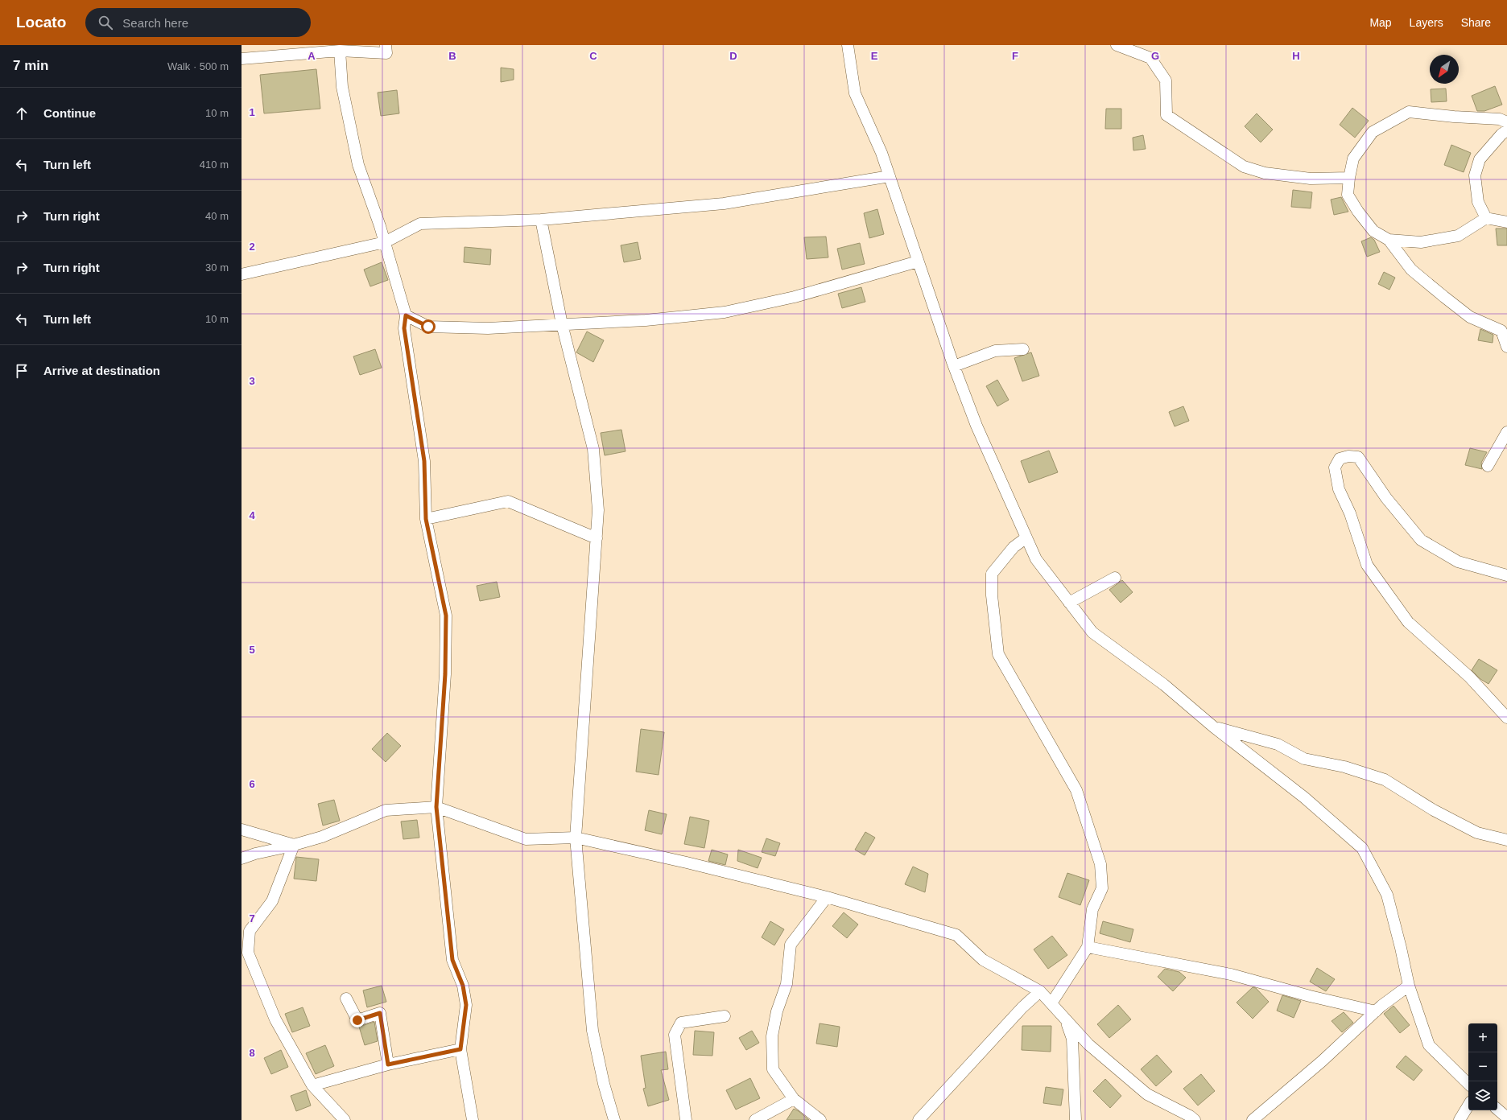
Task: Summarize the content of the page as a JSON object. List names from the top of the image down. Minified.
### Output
{"north":"bottom left","page":{"header":"Locato","search":"Search here","nav":["Map","Layers","Share"],"heading":["7 min","Walk · 500 m"],"list":[["Continue","10 m"],["Turn left","410 m"],["Turn right","40 m"],["Turn right","30 m"],["Turn left","10 m"],"Arrive at destination"],"map_buttons":["+","−"]},"grid":{"columns":["A","B","C","D","E","F","G","H"],"rows":["1","2","3","4","5","6","7","8"]}}
